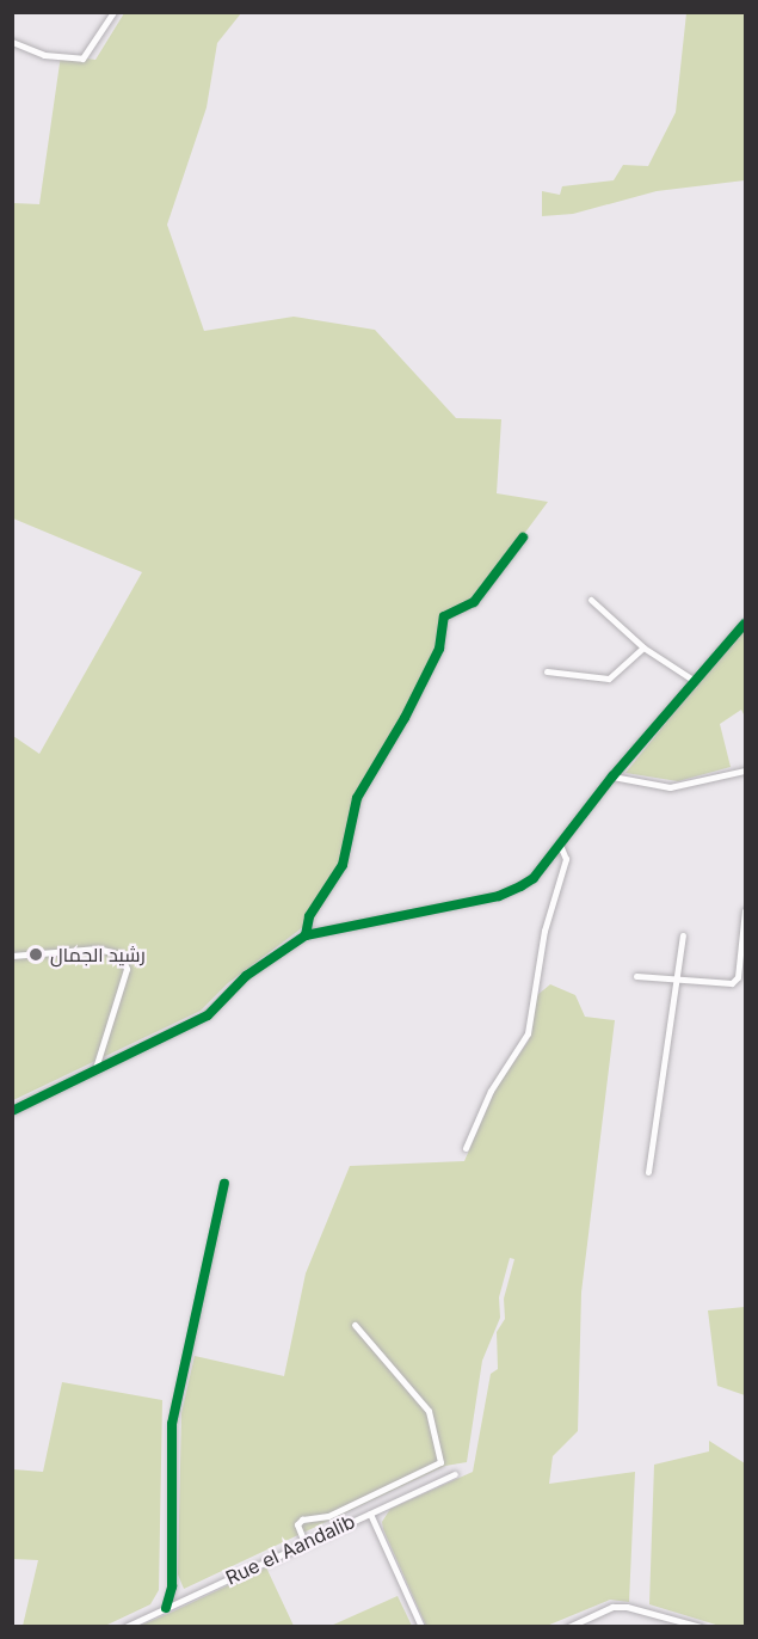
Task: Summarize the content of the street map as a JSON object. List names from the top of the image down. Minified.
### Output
{"streets":{"street":["Rue el Aandalib"]},"places":["رشيد الجمال"]}
